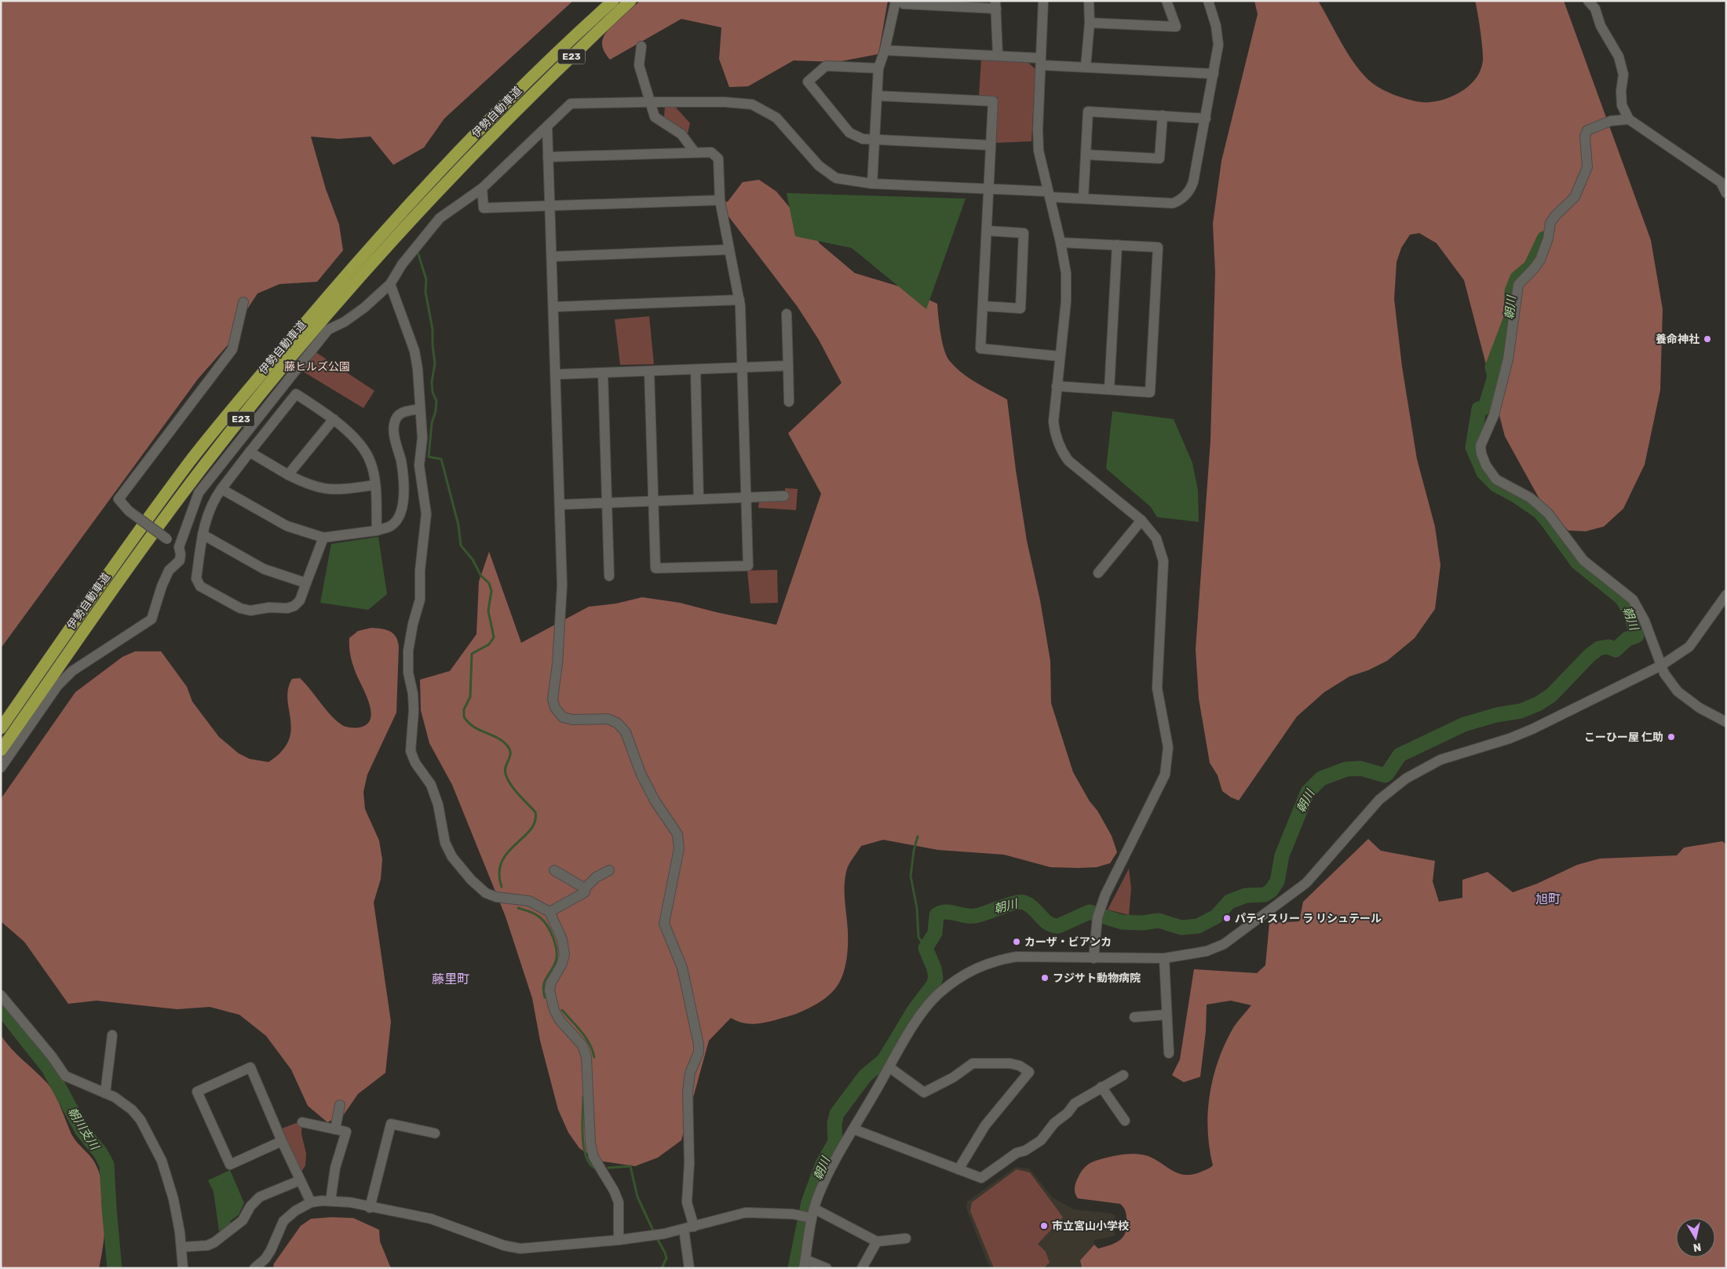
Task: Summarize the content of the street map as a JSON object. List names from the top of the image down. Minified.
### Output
{"streets":{"highway":["E23","伊勢自動車道"]},"districts":["旭町","藤里町"],"water":["朝川","朝川支川"],"parks":["藤ヒルズ公園"],"places":["養命神社","こーひー屋 仁助","パティスリー ラ リシュテール","カーザ・ビアンカ","フジサト動物病院","市立宮山小学校"],"north":"bottom"}
